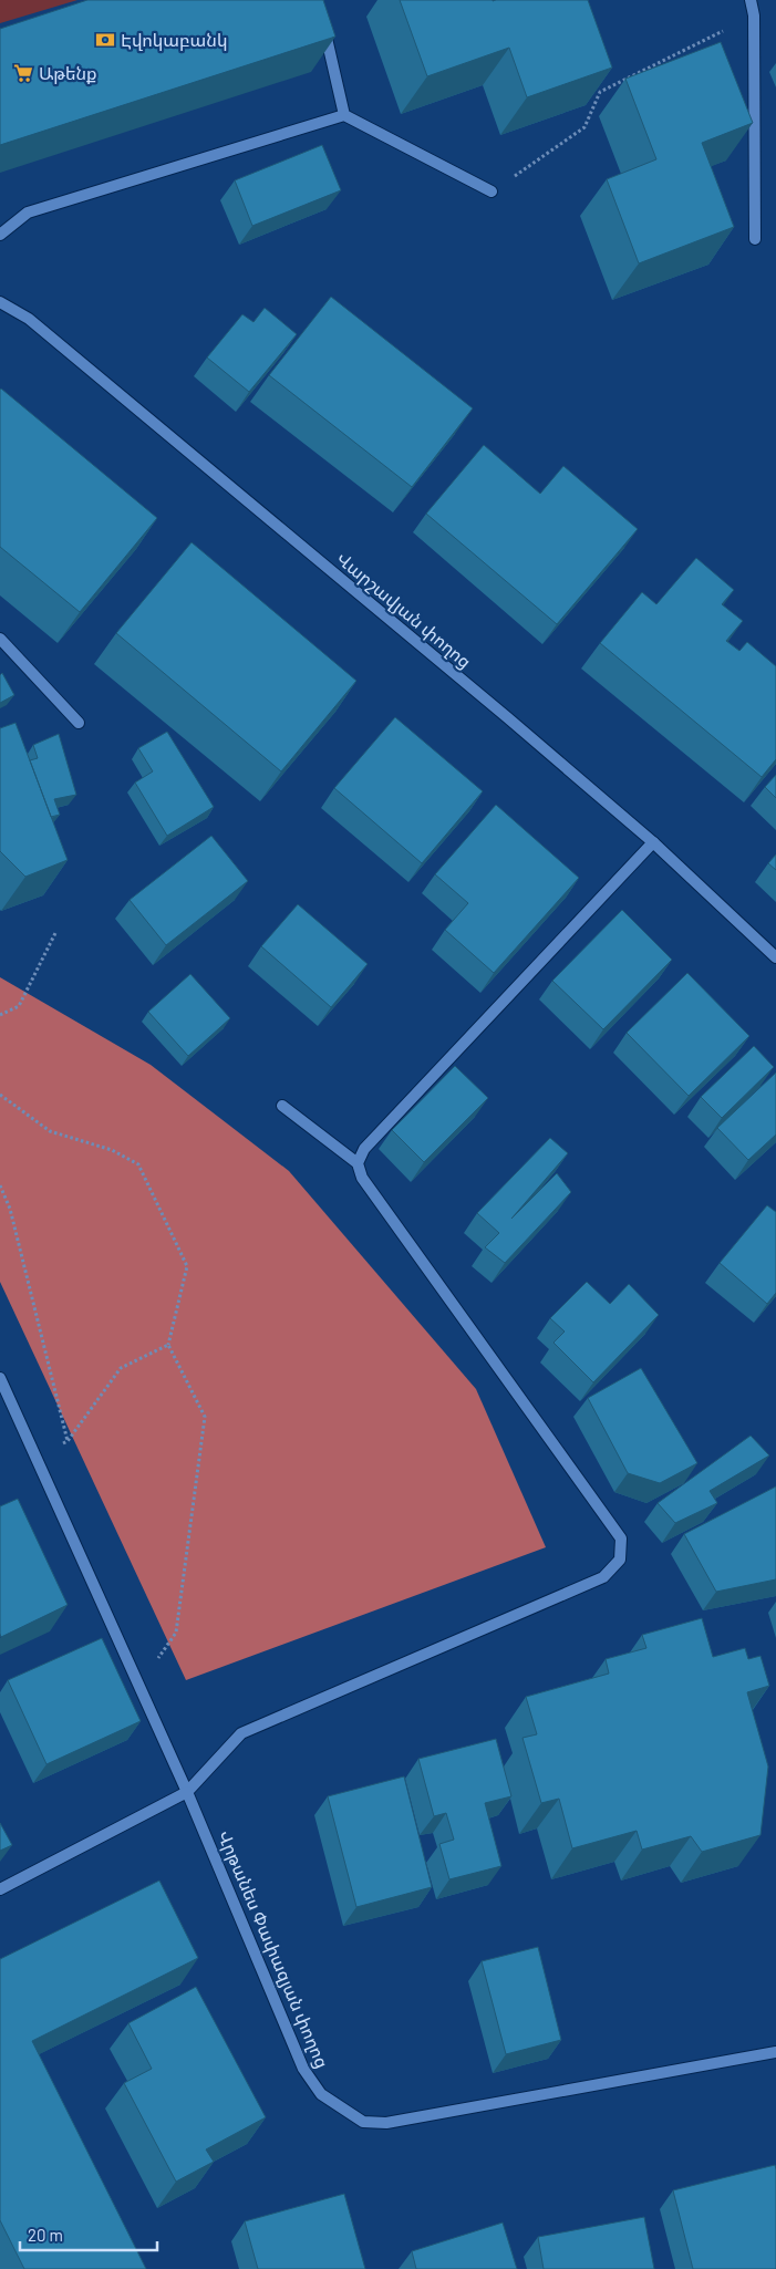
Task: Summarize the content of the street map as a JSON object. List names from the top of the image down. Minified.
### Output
{"streets":{"street":["Վարշավյան փողոց","Վրթանես Փափազյան փողոց"]},"places":{"bank":["Էվոկաբանկ"],"supermarket":["Աթենք"]},"scale_bar":"20 m"}
